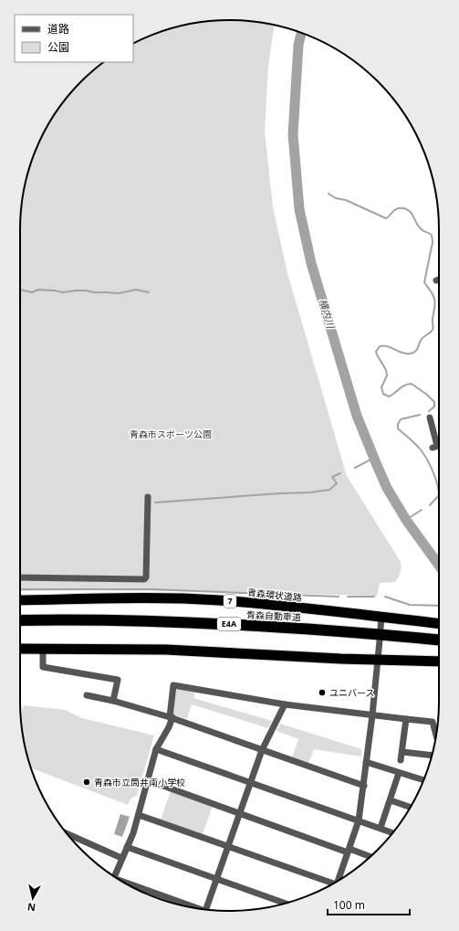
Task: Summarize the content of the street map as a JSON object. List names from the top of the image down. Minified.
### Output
{"streets":{"highway":["青森環状道路","7","青森自動車道","E4A"]},"water":["横内川"],"parks":["青森市スポーツ公園"],"places":["ユニバース","青森市立筒井南小学校"],"legend":["道路","公園"],"scale_bar":"100 m","north":"bottom"}
